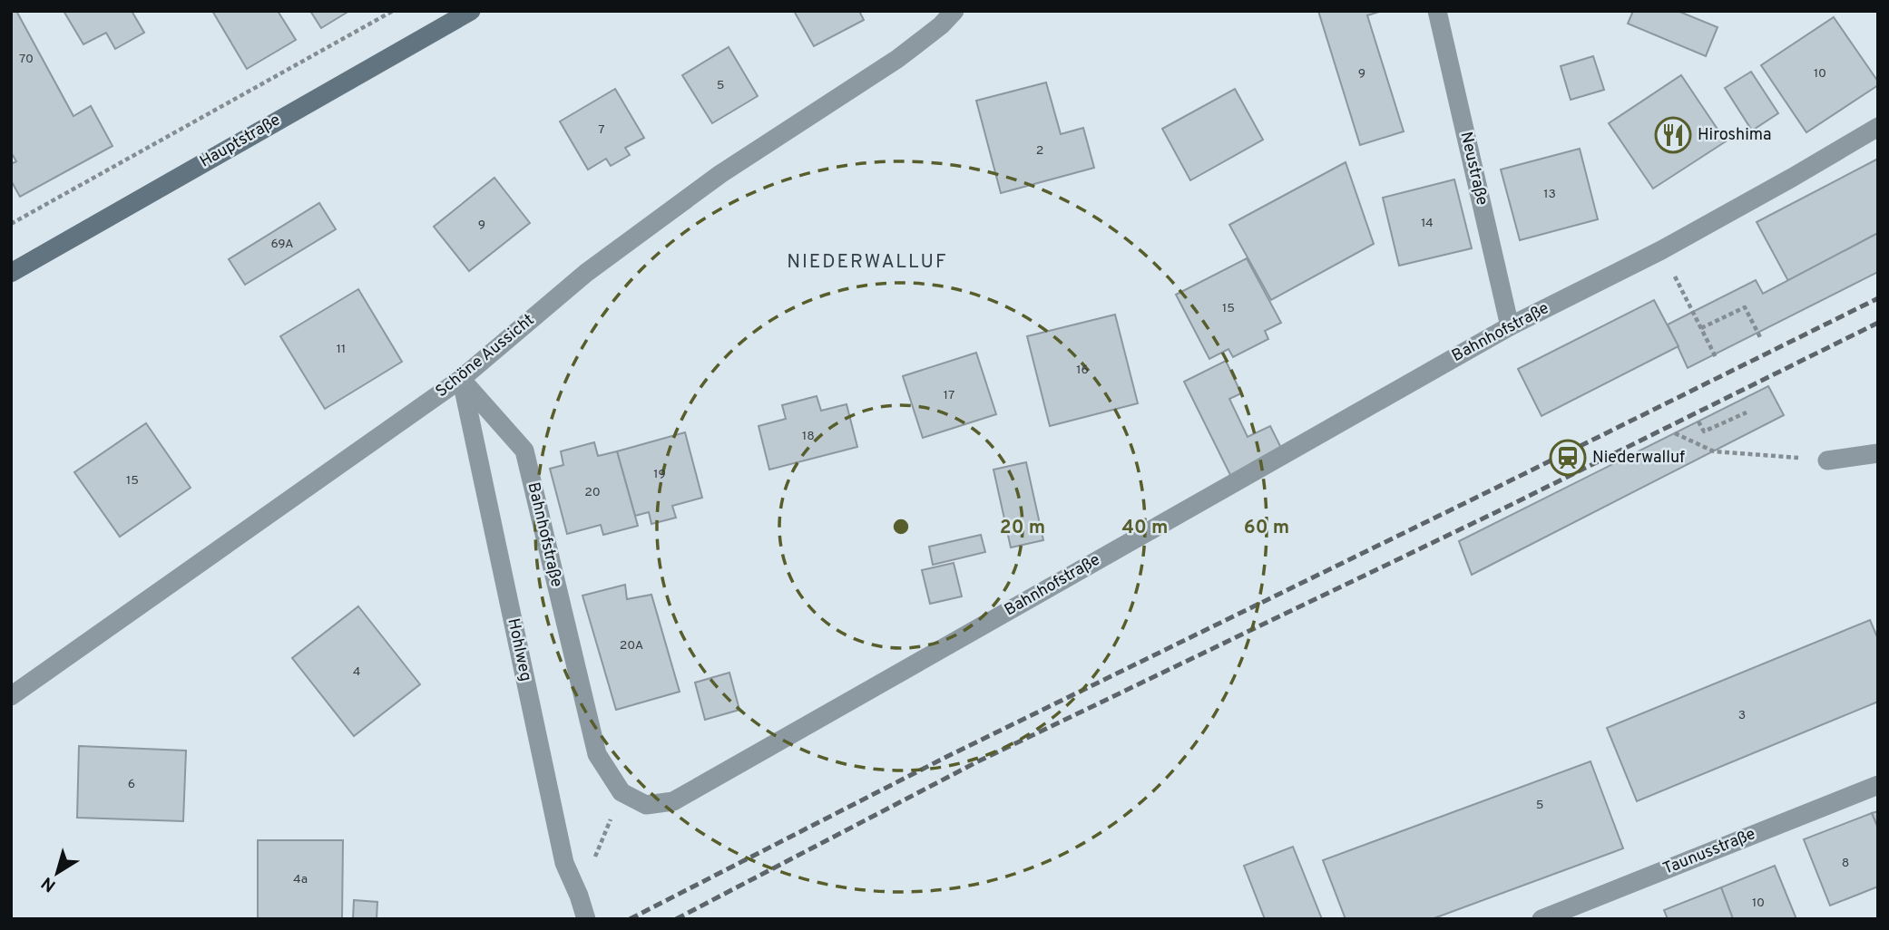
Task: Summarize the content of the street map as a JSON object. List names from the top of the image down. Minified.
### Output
{"streets":{"street":["Hauptstraße","Neustraße","Bahnhofstraße","Schöne Aussicht","Hohlweg","Taunusstraße"]},"crossings":[["Neustraße","Bahnhofstraße"],["Bahnhofstraße","Schöne Aussicht"],["Bahnhofstraße","Hohlweg"],["Schöne Aussicht","Hohlweg"]],"districts":["NIEDERWALLUF"],"places":{"restaurant":["Hiroshima"],"station":["Niederwalluf"]},"house_numbers":["70","9","10","5","7","2","13","14","9","69A","15","11","16","17","18","19","15","20","20A","4","3","6","5","8","4a","10"],"north":"bottom left","rings":["20 m","40 m","60 m"]}
